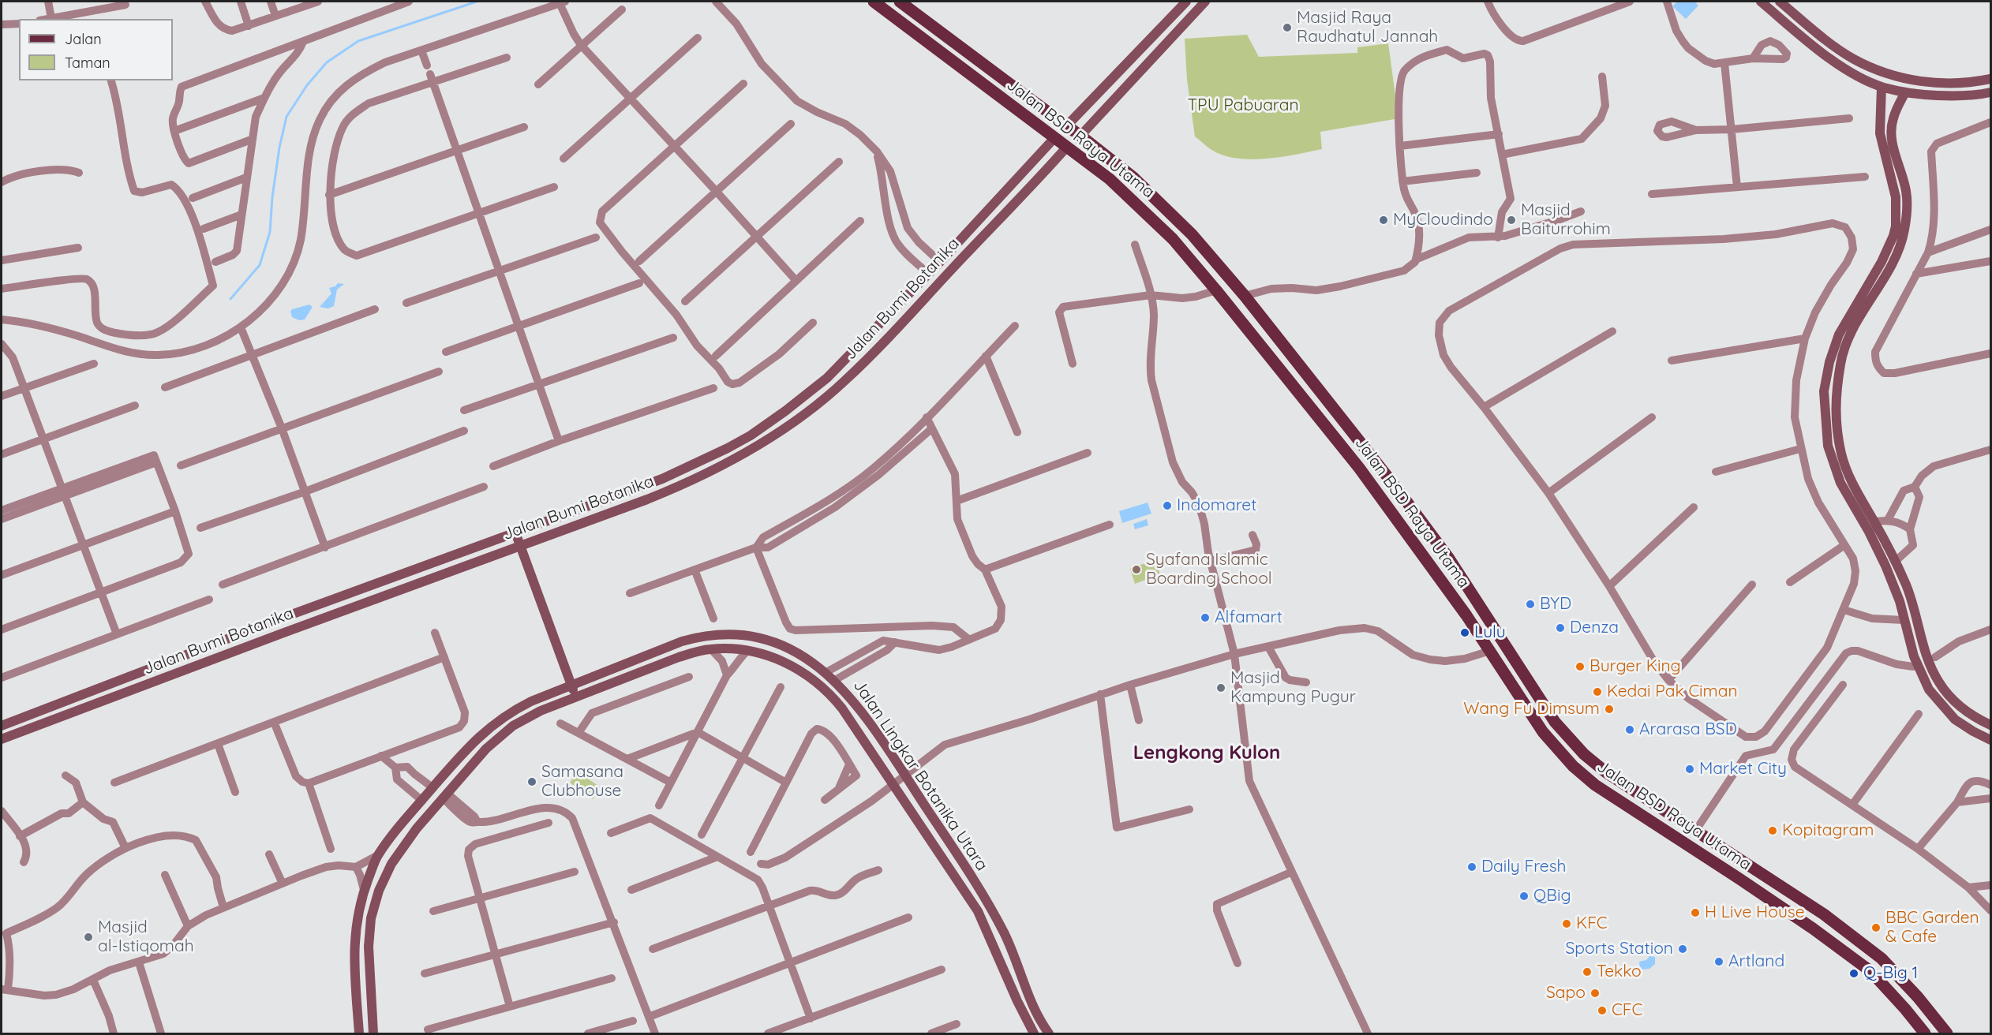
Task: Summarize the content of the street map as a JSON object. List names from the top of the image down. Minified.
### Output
{"streets":{"main road":["Jalan BSD Raya Utama"],"street":["Jalan Bumi Botanika","Jalan Lingkar Botanika Utara"]},"crossings":[["Jalan BSD Raya Utama","Jalan Bumi Botanika"]],"districts":["Lengkong Kulon"],"parks":["TPU Pabuaran"],"places":["Masjid Raya Raudhatul Jannah","MyCloudindo","Masjid Baiturrohim","Indomaret","Syafana Islamic Boarding School","BYD","Alfamart","Denza","Lulu","Burger King","Masjid Kampung Pugur","Kedai Pak Ciman","Wang Fu Dimsum","Ararasa BSD","Market City","Samasana Clubhouse","Kopitagram","Daily Fresh","QBig","H Live House","KFC","BBC Garden & Cafe","Masjid al-Istiqomah","Sports Station","Artland","Tekko","Q-Big 1","Sapo","CFC"],"legend":["Jalan","Taman"]}
